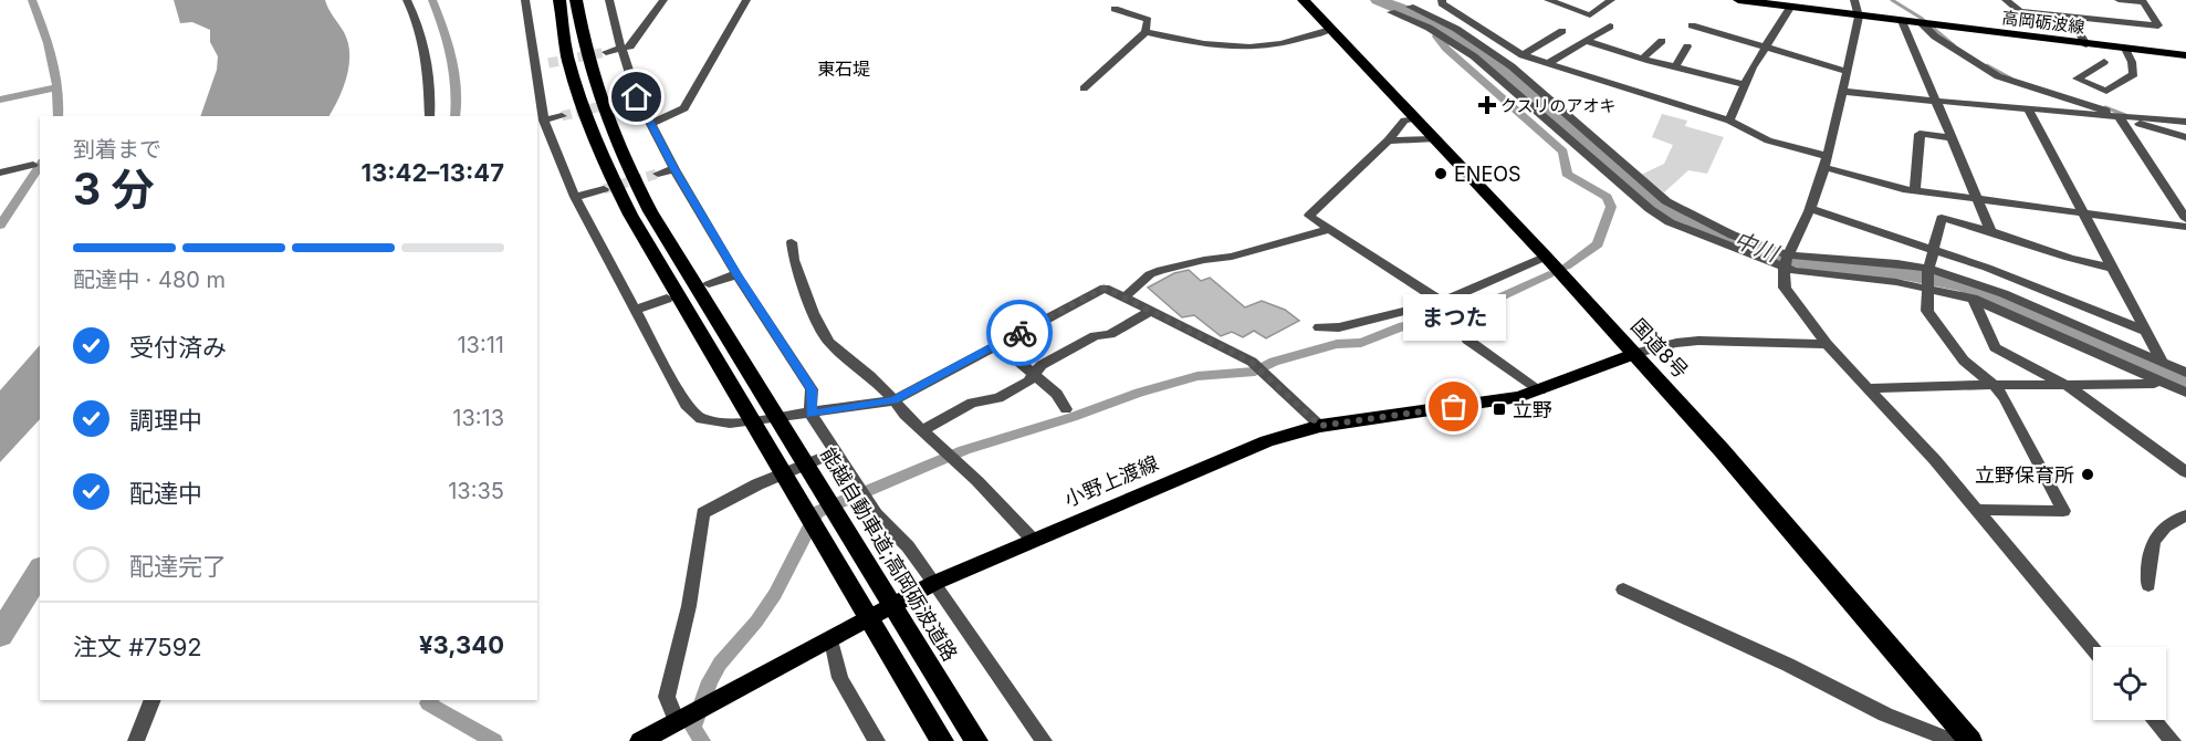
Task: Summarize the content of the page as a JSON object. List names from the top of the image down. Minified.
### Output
{"streets":{"highway":["国道8号","能越自動車道;高岡砺波道路"],"main road":["高岡砺波線","小野上渡線"]},"crossings":[["国道8号","小野上渡線"]],"districts":["東石堤"],"water":["中川"],"places":{"health":["クスリのアオキ"],"other":["ENEOS","まつた","立野保育所"],"transit":["立野"]},"page":{"heading":["3 分","到着まで","13:42–13:47"],"panel":["注文 #7592","¥3,340"],"bar":"配達中 · 480 m","bubble":"まつた","list":[["受付済み","13:11"],["調理中","13:13"],["配達中","13:35"],"配達完了"]}}
